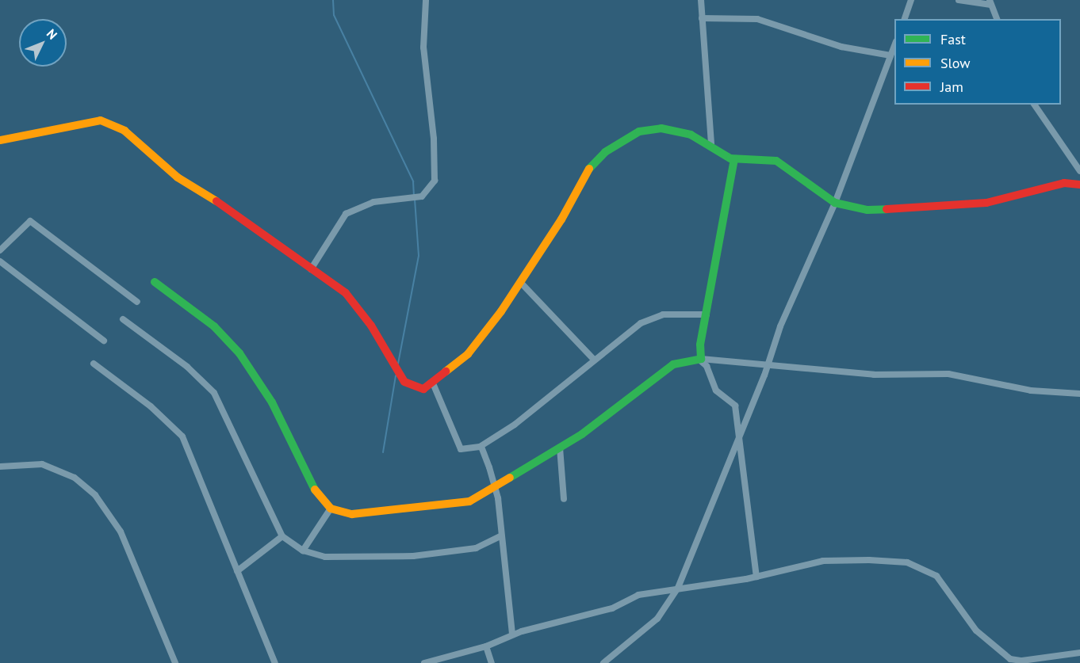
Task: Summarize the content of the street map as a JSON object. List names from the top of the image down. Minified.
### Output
{"legend":["Fast","Slow","Jam"],"north":"top right"}
